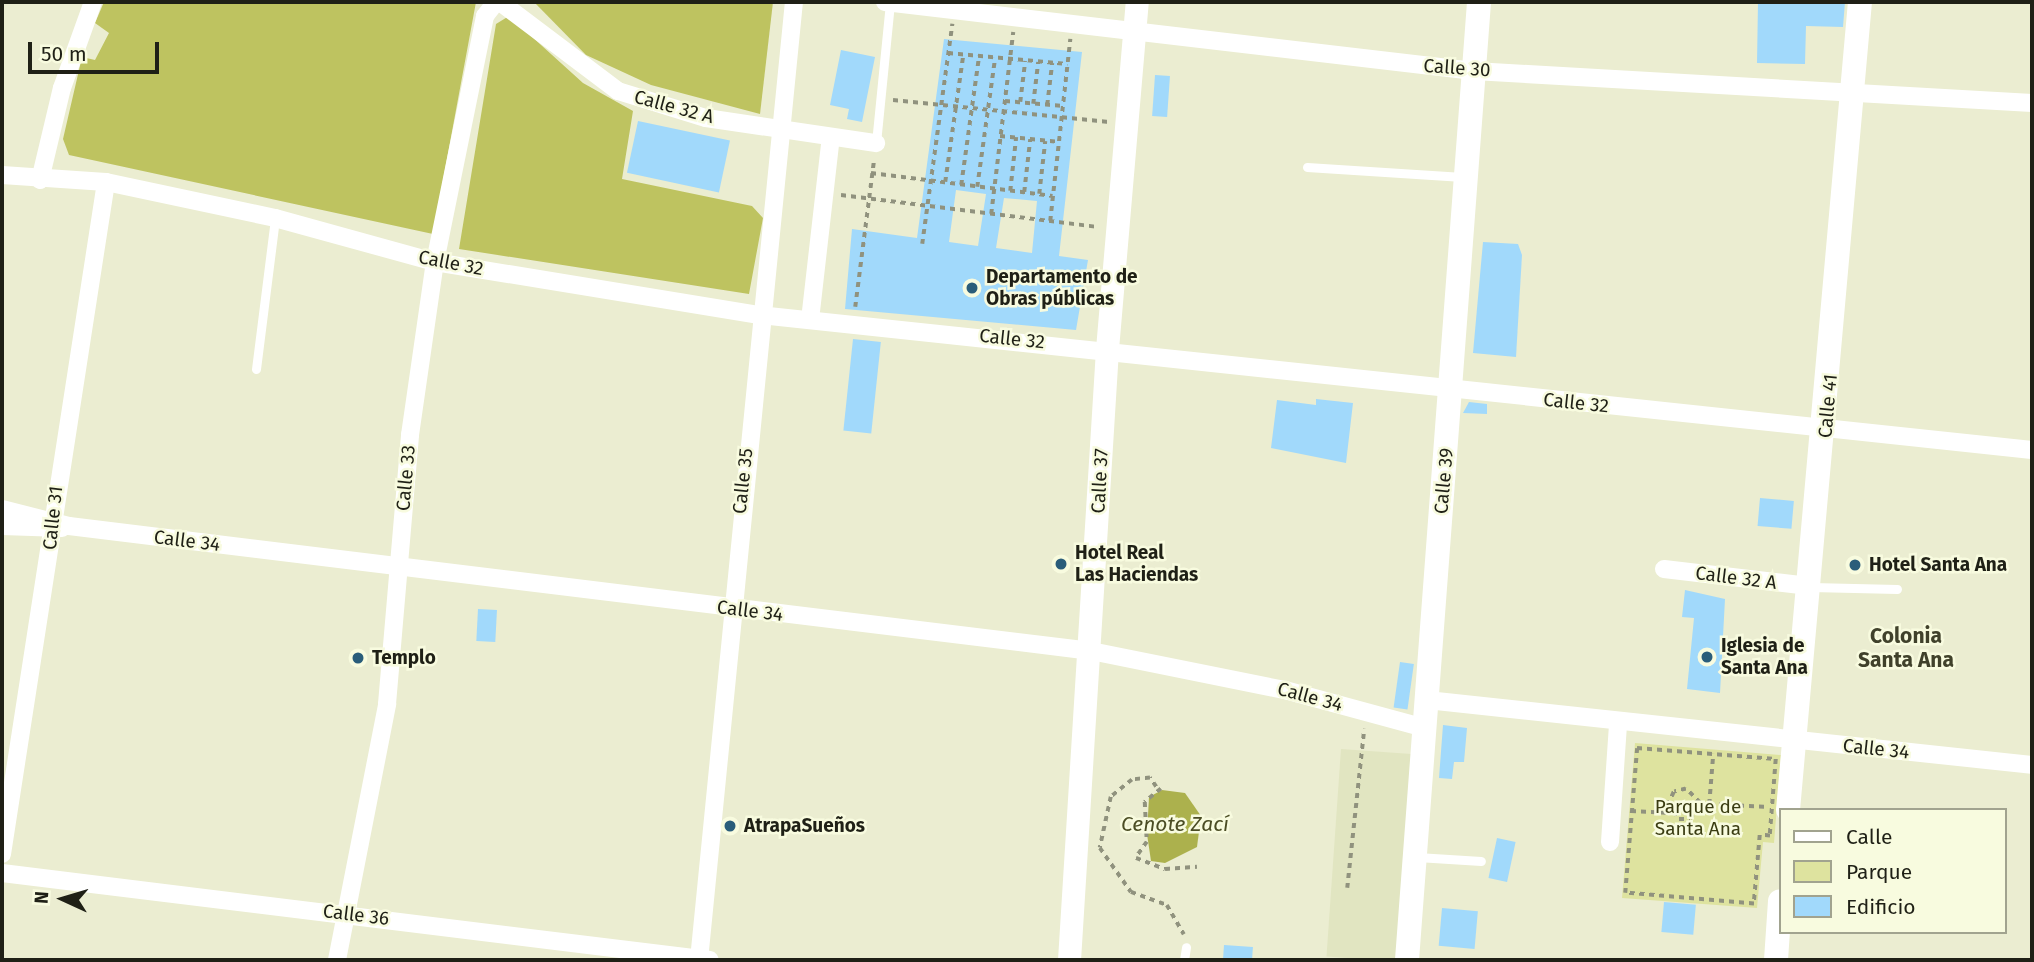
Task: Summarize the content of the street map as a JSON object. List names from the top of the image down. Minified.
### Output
{"streets":{"main road":["Calle 41","Calle 39"],"street":["Calle 30","Calle 32 A","Calle 32","Calle 33","Calle 35","Calle 37","Calle 31","Calle 34","Calle 36"]},"crossings":[["Calle 30","Calle 41"],["Calle 30","Calle 37"],["Calle 30","Calle 39"],["Calle 32 A","Calle 41"],["Calle 32 A","Calle 33"],["Calle 32 A","Calle 35"],["Calle 32","Calle 41"],["Calle 32","Calle 33"],["Calle 32","Calle 35"],["Calle 32","Calle 37"],["Calle 32","Calle 39"],["Calle 32","Calle 31"],["Calle 41","Calle 34"],["Calle 33","Calle 34"],["Calle 33","Calle 36"],["Calle 35","Calle 34"],["Calle 35","Calle 36"],["Calle 37","Calle 34"],["Calle 39","Calle 34"],["Calle 31","Calle 34"]],"districts":["Colonia Santa Ana"],"water":["Cenote Zací"],"parks":["Parque de Santa Ana"],"places":["Departamento de Obras públicas","Hotel Real Las Haciendas","Hotel Santa Ana","Iglesia de Santa Ana","Templo","AtrapaSueños"],"legend":["Calle","Parque","Edificio"],"scale_bar":"50 m","north":"left"}
